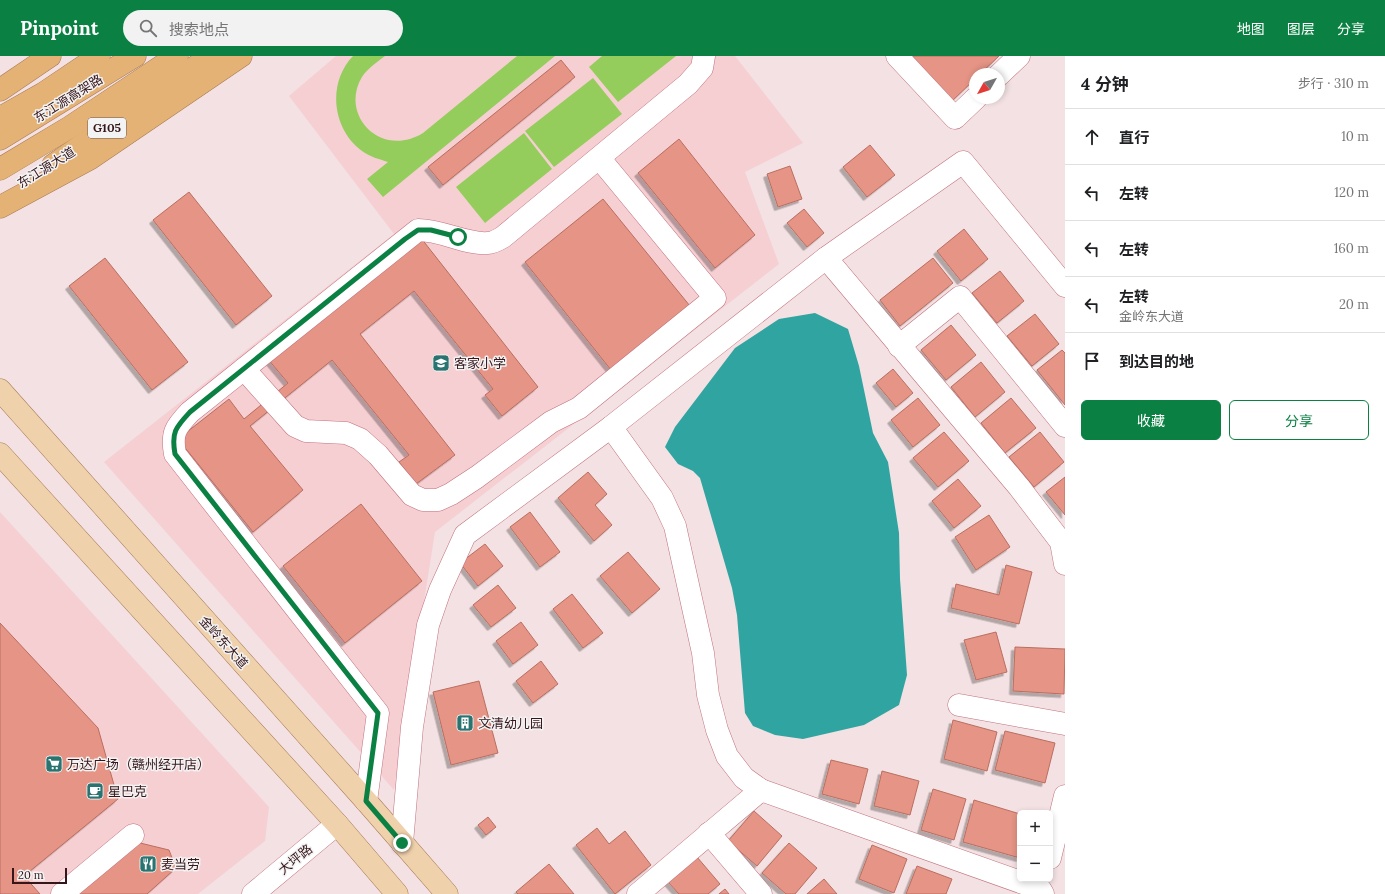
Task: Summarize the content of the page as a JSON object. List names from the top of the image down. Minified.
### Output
{"streets":{"highway":["东江源高架路","G105","东江源大道"],"main road":["金岭东大道"],"street":["大坪路"]},"places":{"school or university":["客家小学"],"building":["文清幼儿园"],"supermarket":["万达广场（赣州经开店）"],"cafe":["星巴克"],"restaurant":["麦当劳"]},"scale_bar":"20 m","north":"bottom left","page":{"header":"Pinpoint","search":"搜索地点","nav":["地图","图层","分享"],"heading":["4 分钟","步行 · 310 m"],"list":[["直行","10 m"],["左转","120 m"],["左转","160 m"],["左转","金岭东大道","20 m"],"到达目的地"],"buttons":["收藏","分享"],"map_buttons":["+","−"],"scale":"20 m"}}
